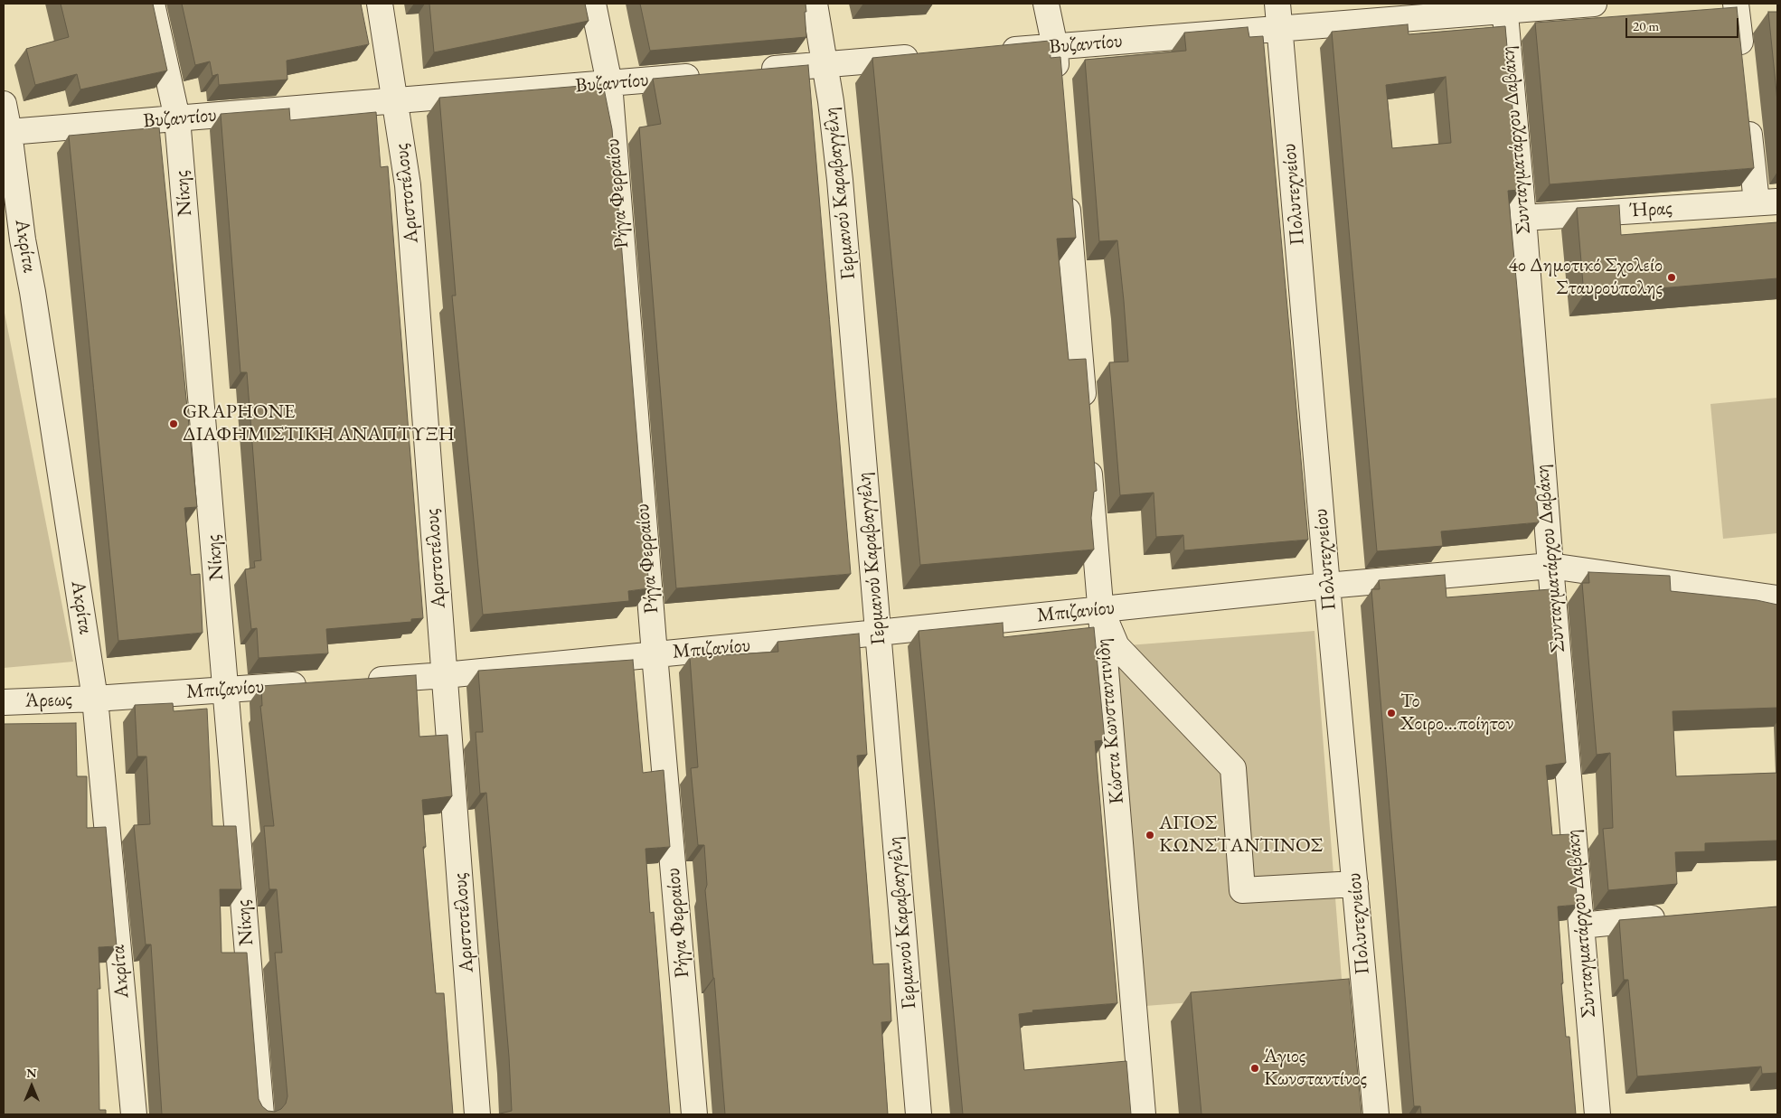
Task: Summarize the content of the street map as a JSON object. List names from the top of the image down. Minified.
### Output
{"streets":{"street":["Βυζαντίου","Συνταγματάρχου Δαβάκη","Νίκης","Αριστοτέλους","Ρήγα Φερραίου","Γερμανού Καραβαγγέλη","Πολυτεχνείου","Ήρας","Ακρίτα","Μπιζανίου","Άρεως","Κώστα Κωνσταντινίδη"]},"crossings":[["Βυζαντίου","Συνταγματάρχου Δαβάκη"],["Βυζαντίου","Νίκης"],["Βυζαντίου","Αριστοτέλους"],["Βυζαντίου","Ρήγα Φερραίου"],["Βυζαντίου","Πολυτεχνείου"],["Βυζαντίου","Ακρίτα"],["Συνταγματάρχου Δαβάκη","Ήρας"],["Συνταγματάρχου Δαβάκη","Μπιζανίου"],["Νίκης","Μπιζανίου"],["Αριστοτέλους","Μπιζανίου"],["Ρήγα Φερραίου","Μπιζανίου"],["Γερμανού Καραβαγγέλη","Μπιζανίου"],["Πολυτεχνείου","Μπιζανίου"],["Ακρίτα","Μπιζανίου"],["Ακρίτα","Άρεως"],["Μπιζανίου","Άρεως"],["Μπιζανίου","Κώστα Κωνσταντινίδη"]],"places":["4ο Δημοτικό Σχολείο Σταυρούπολης","GRAPHONE ΔΙΑΦΗΜΙΣΤΙΚΗ ΑΝΑΠΤΥΞΗ","Το Χοιρο...ποίητον","ΑΓΙΟΣ ΚΩΝΣΤΑΝΤΙΝΟΣ","Άγιος Κωνσταντίνος"],"scale_bar":"20 m","north":"top"}
